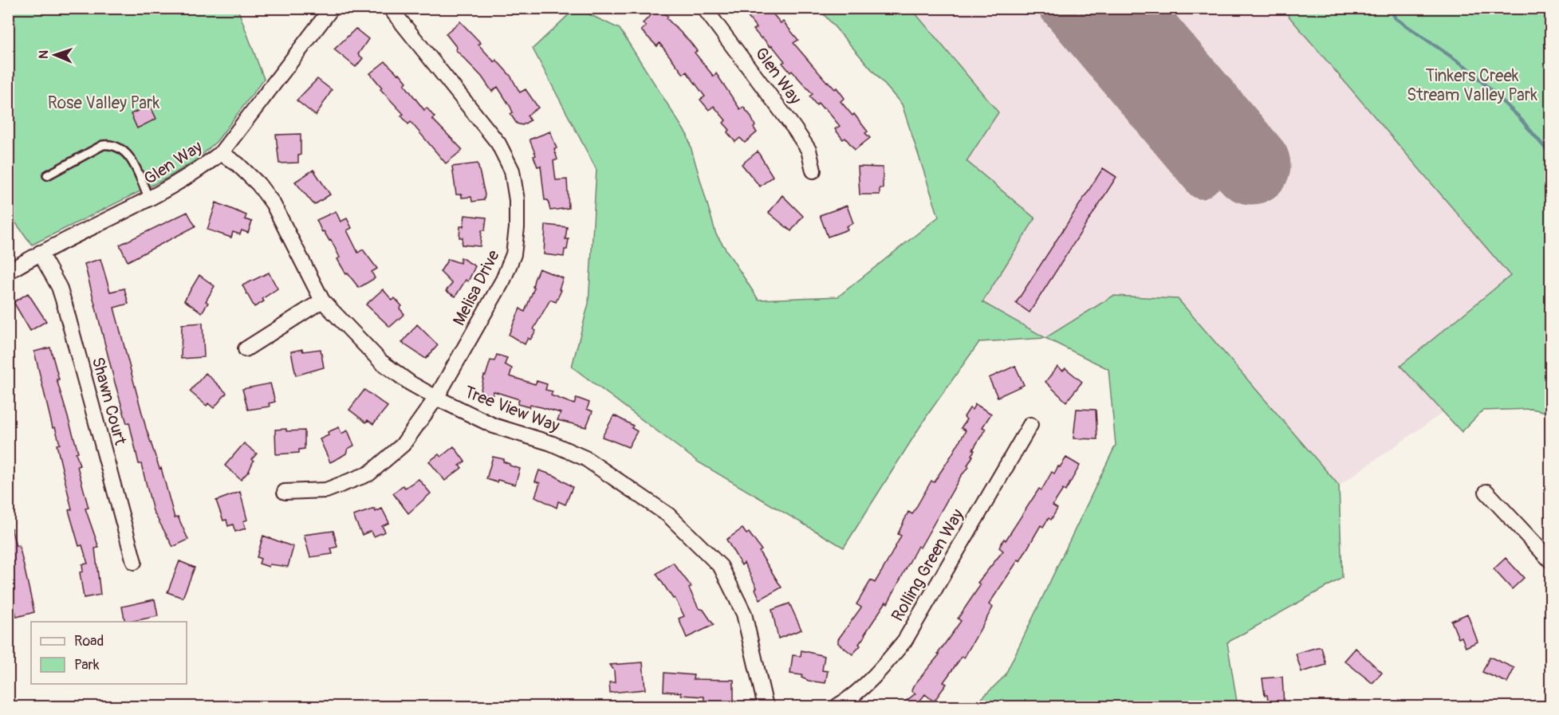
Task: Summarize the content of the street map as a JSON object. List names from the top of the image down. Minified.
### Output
{"streets":{"street":["Glen Way","Melisa Drive","Shawn Court","Tree View Way","Rolling Green Way"]},"crossings":[["Glen Way","Shawn Court"],["Glen Way","Tree View Way"],["Melisa Drive","Tree View Way"]],"parks":["Tinkers Creek Stream Valley Park","Rose Valley Park"],"legend":["Road","Park"],"north":"left"}
